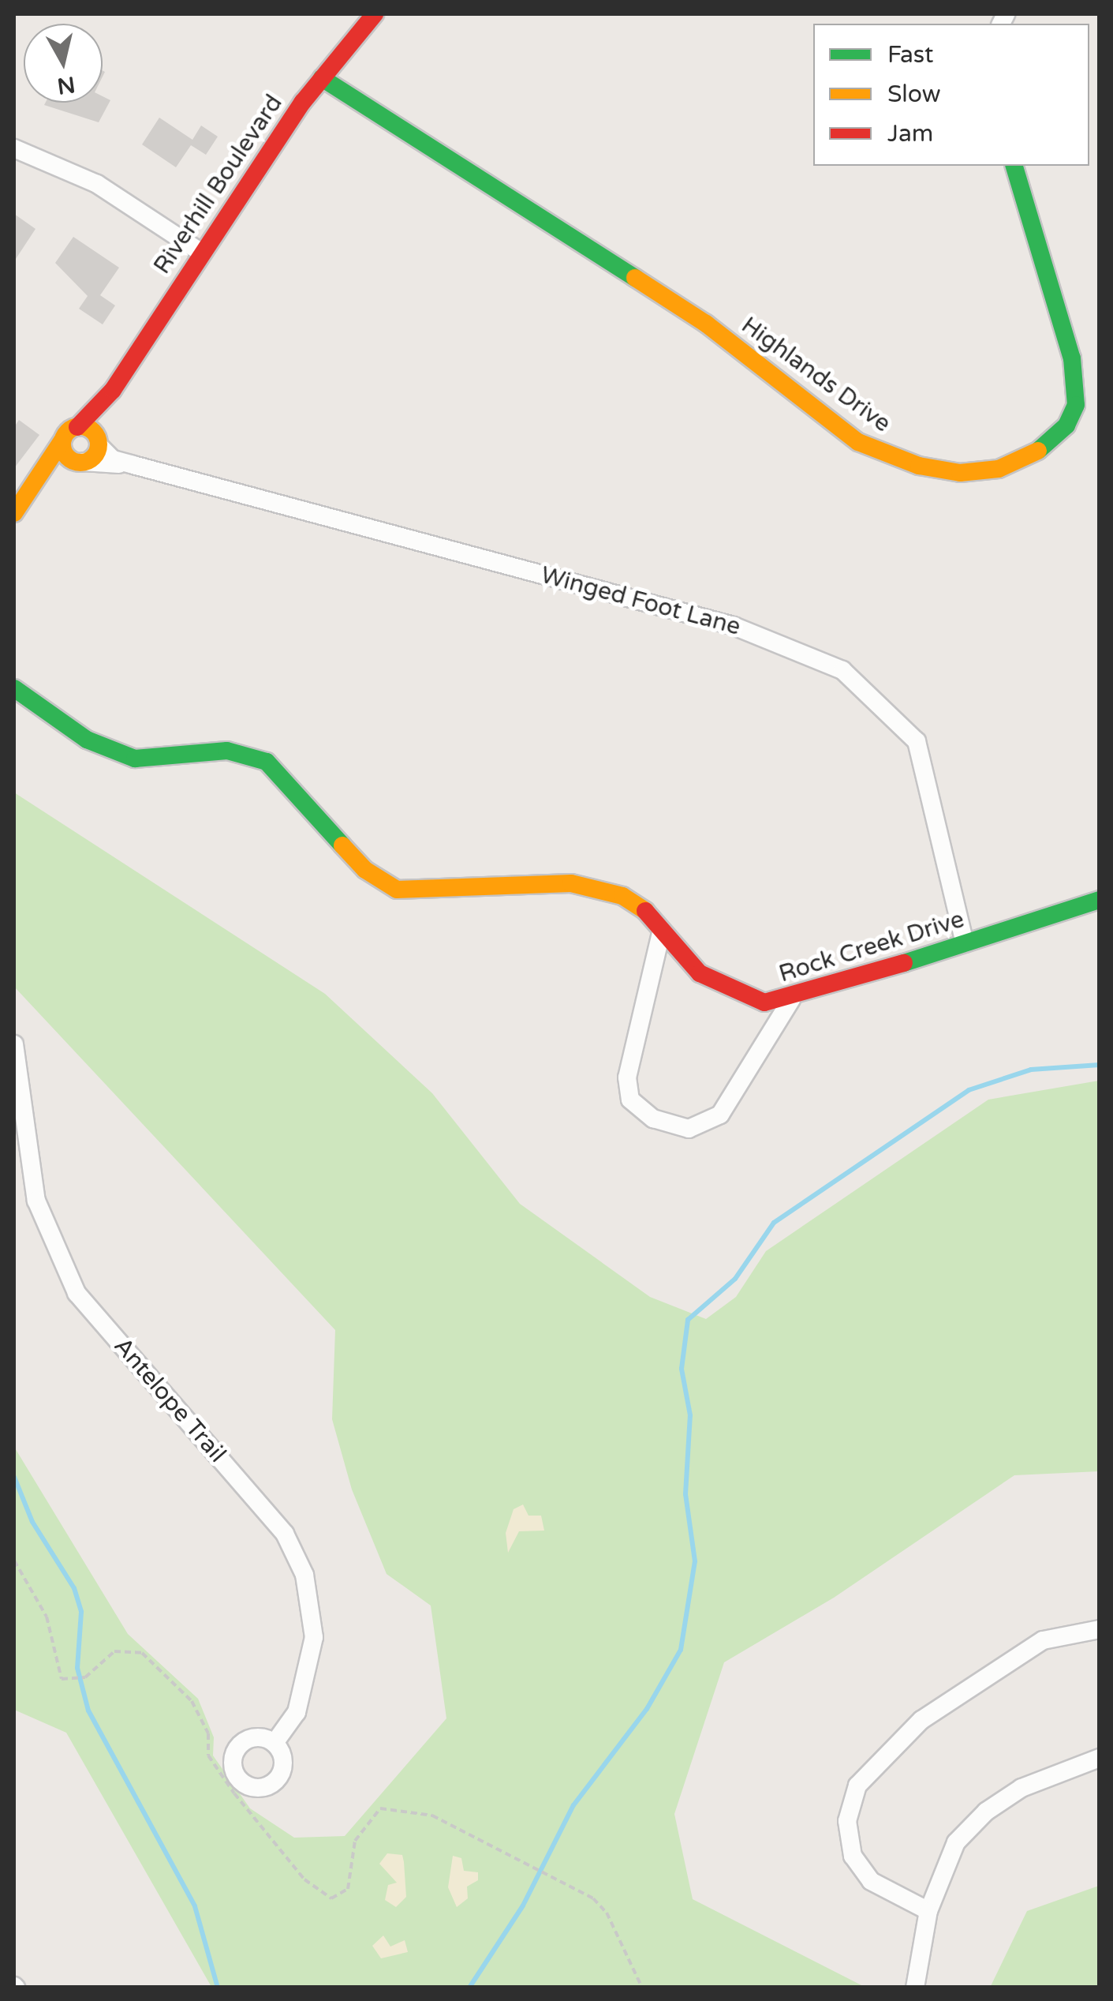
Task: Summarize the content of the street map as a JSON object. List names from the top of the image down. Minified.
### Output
{"streets":{"street":["Riverhill Boulevard","Highlands Drive","Winged Foot Lane","Rock Creek Drive","Antelope Trail"]},"crossings":[["Riverhill Boulevard","Highlands Drive"],["Riverhill Boulevard","Winged Foot Lane"],["Winged Foot Lane","Rock Creek Drive"]],"legend":["Fast","Slow","Jam"],"north":"bottom"}
